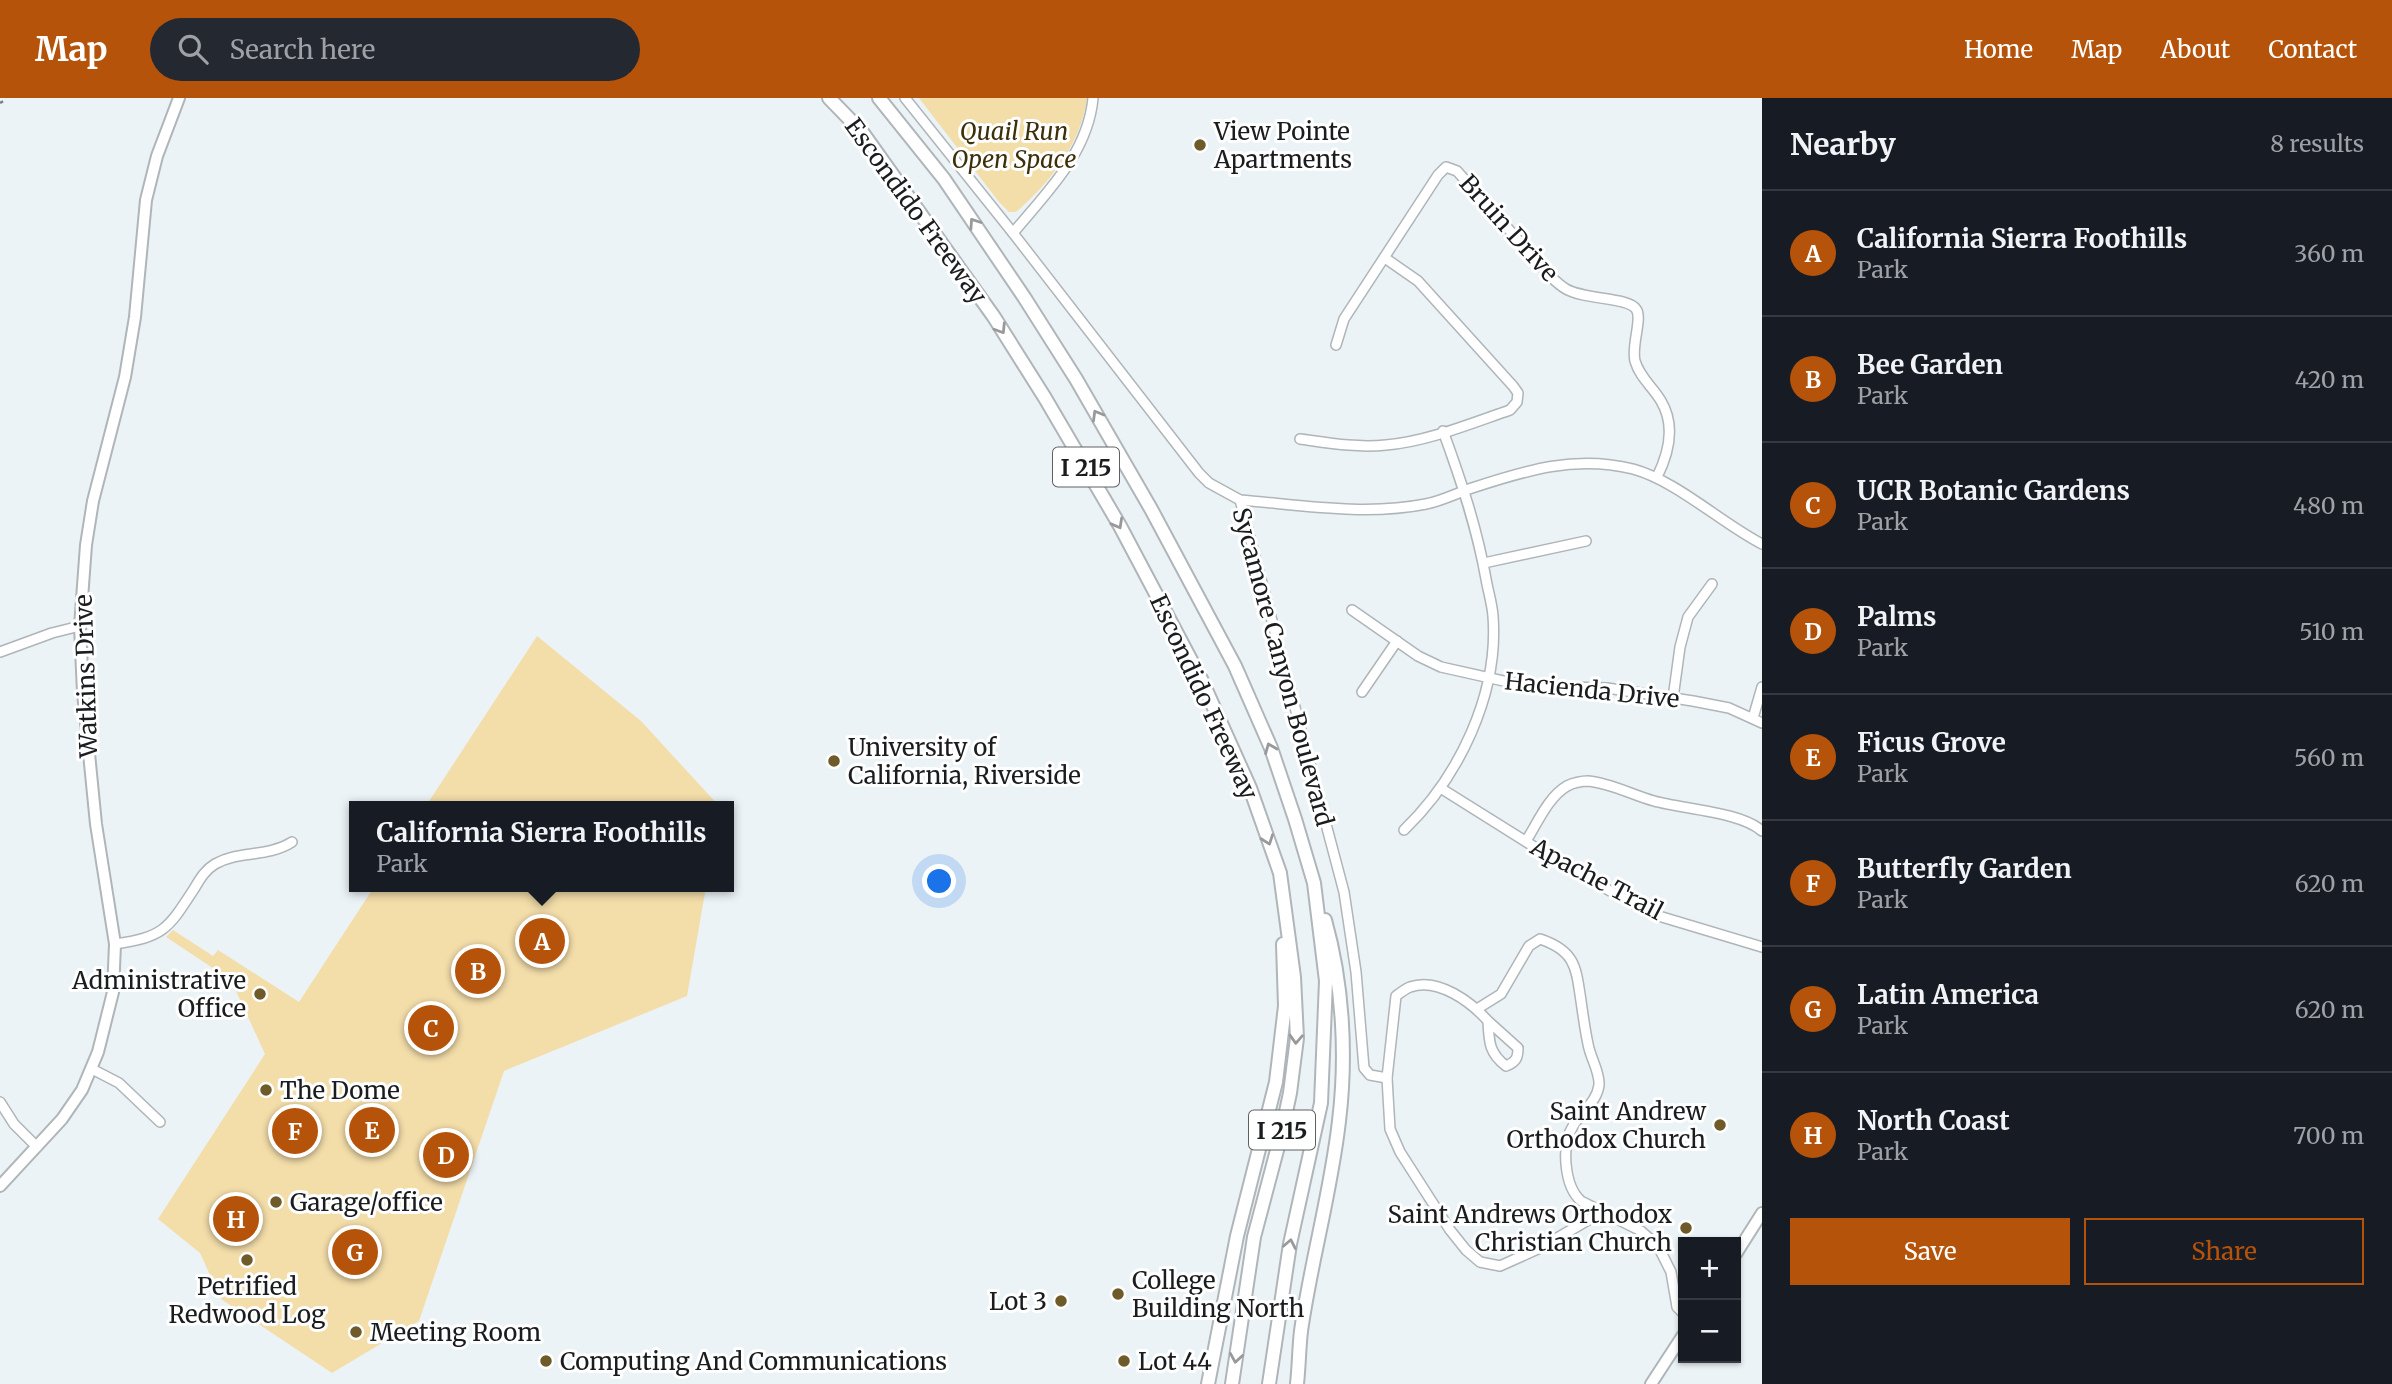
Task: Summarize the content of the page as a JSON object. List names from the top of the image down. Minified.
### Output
{"streets":{"highway":["Escondido Freeway","I 215"],"main road":["Watkins Drive"],"street":["Bruin Drive","Sycamore Canyon Boulevard","Hacienda Drive","Apache Trail"]},"parks":["Quail Run Open Space"],"places":["View Pointe Apartments","University of California, Riverside","Administrative Office","The Dome","Saint Andrew Orthodox Church","Garage/office","Saint Andrews Orthodox Christian Church","Petrified Redwood Log","College Building North","Lot 3","Meeting Room","Computing And Communications","Lot 44"],"page":{"header":"Map","search":"Search here","nav":["Home","Map","About","Contact"],"heading":["Nearby","8 results"],"list":[{"mark":"A","name":"California Sierra Foothills","note":"Park","value":"360 m"},{"mark":"B","name":"Bee Garden","note":"Park","value":"420 m"},{"mark":"C","name":"UCR Botanic Gardens","note":"Park","value":"480 m"},{"mark":"D","name":"Palms","note":"Park","value":"510 m"},{"mark":"E","name":"Ficus Grove","note":"Park","value":"560 m"},{"mark":"F","name":"Butterfly Garden","note":"Park","value":"620 m"},{"mark":"G","name":"Latin America","note":"Park","value":"620 m"},{"mark":"H","name":"North Coast","note":"Park","value":"700 m"}],"popup":["California Sierra Foothills","Park"],"pins":["A","B","C","E","F","D","H","G"],"buttons":["Save","Share"],"map_buttons":["+","−"]}}
